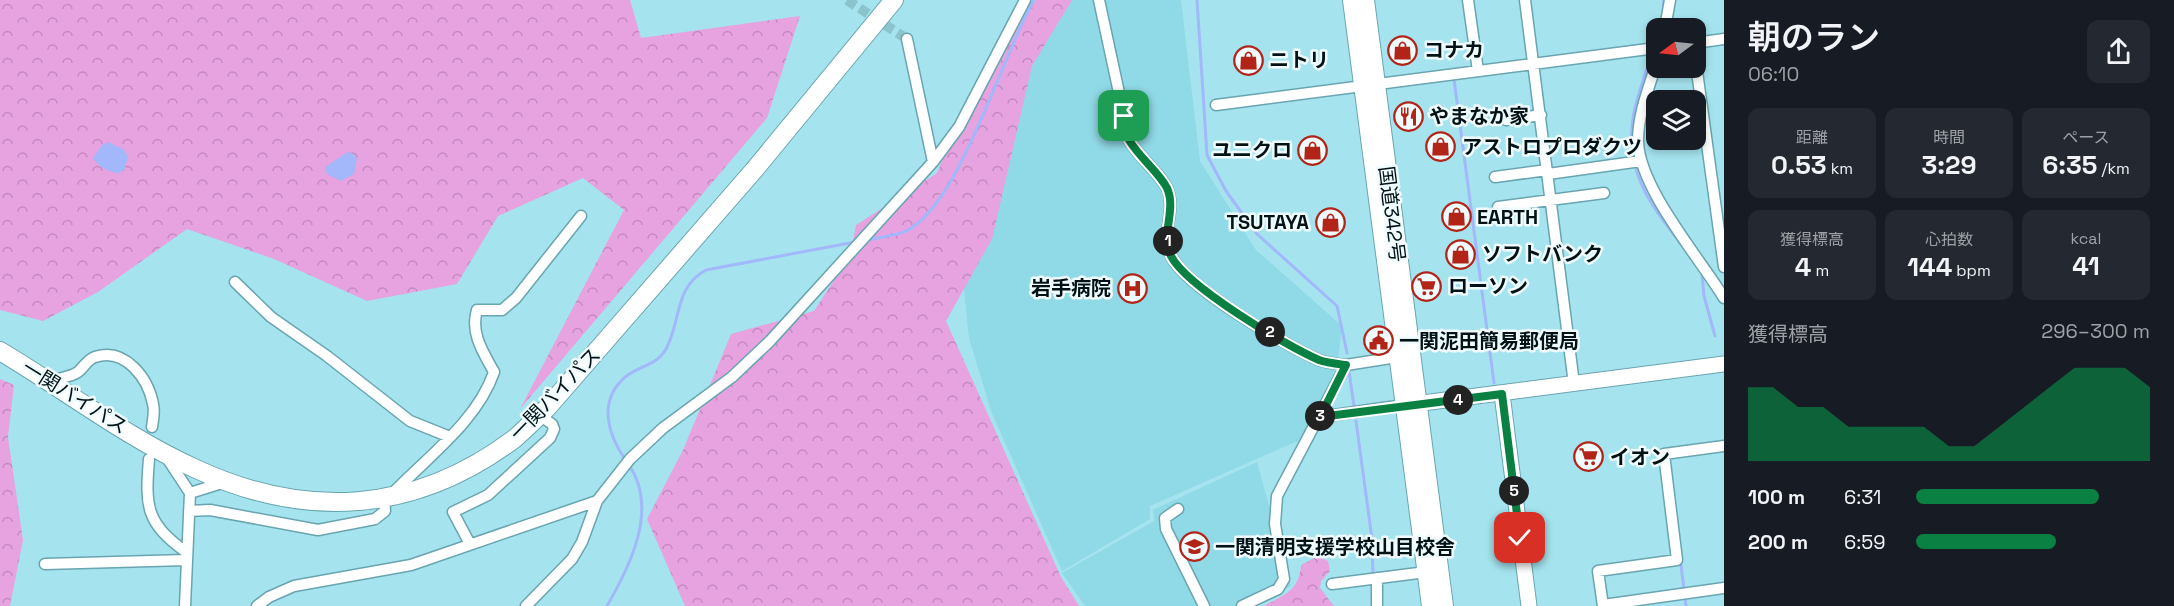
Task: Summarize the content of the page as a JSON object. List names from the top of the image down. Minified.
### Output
{"streets":{"highway":["国道342号","一関バイパス"]},"places":{"shop":["コナカ","ニトリ","アストロプロダクツ","ユニクロ","EARTH","TSUTAYA","ソフトバンク"],"restaurant":["やまなか家"],"supermarket":["ローソン","イオン"],"hospital":["岩手病院"],"public building":["一関泥田簡易郵便局"],"school or university":["一関清明支援学校山目校舎"]},"north":"left","page":{"heading":["朝のラン","06:10"],"stats":[["距離","0.53 km"],["時間","3:29"],["ペース","6:35 /km"],["獲得標高","4 m"],["心拍数","144 bpm"],["kcal","41"]],"pins":["1","2","4","3","5"],"chart":["獲得標高","296–300 m"],"list":[{"name":"100 m","note":"6:31"},{"name":"200 m","note":"6:59"}]}}
